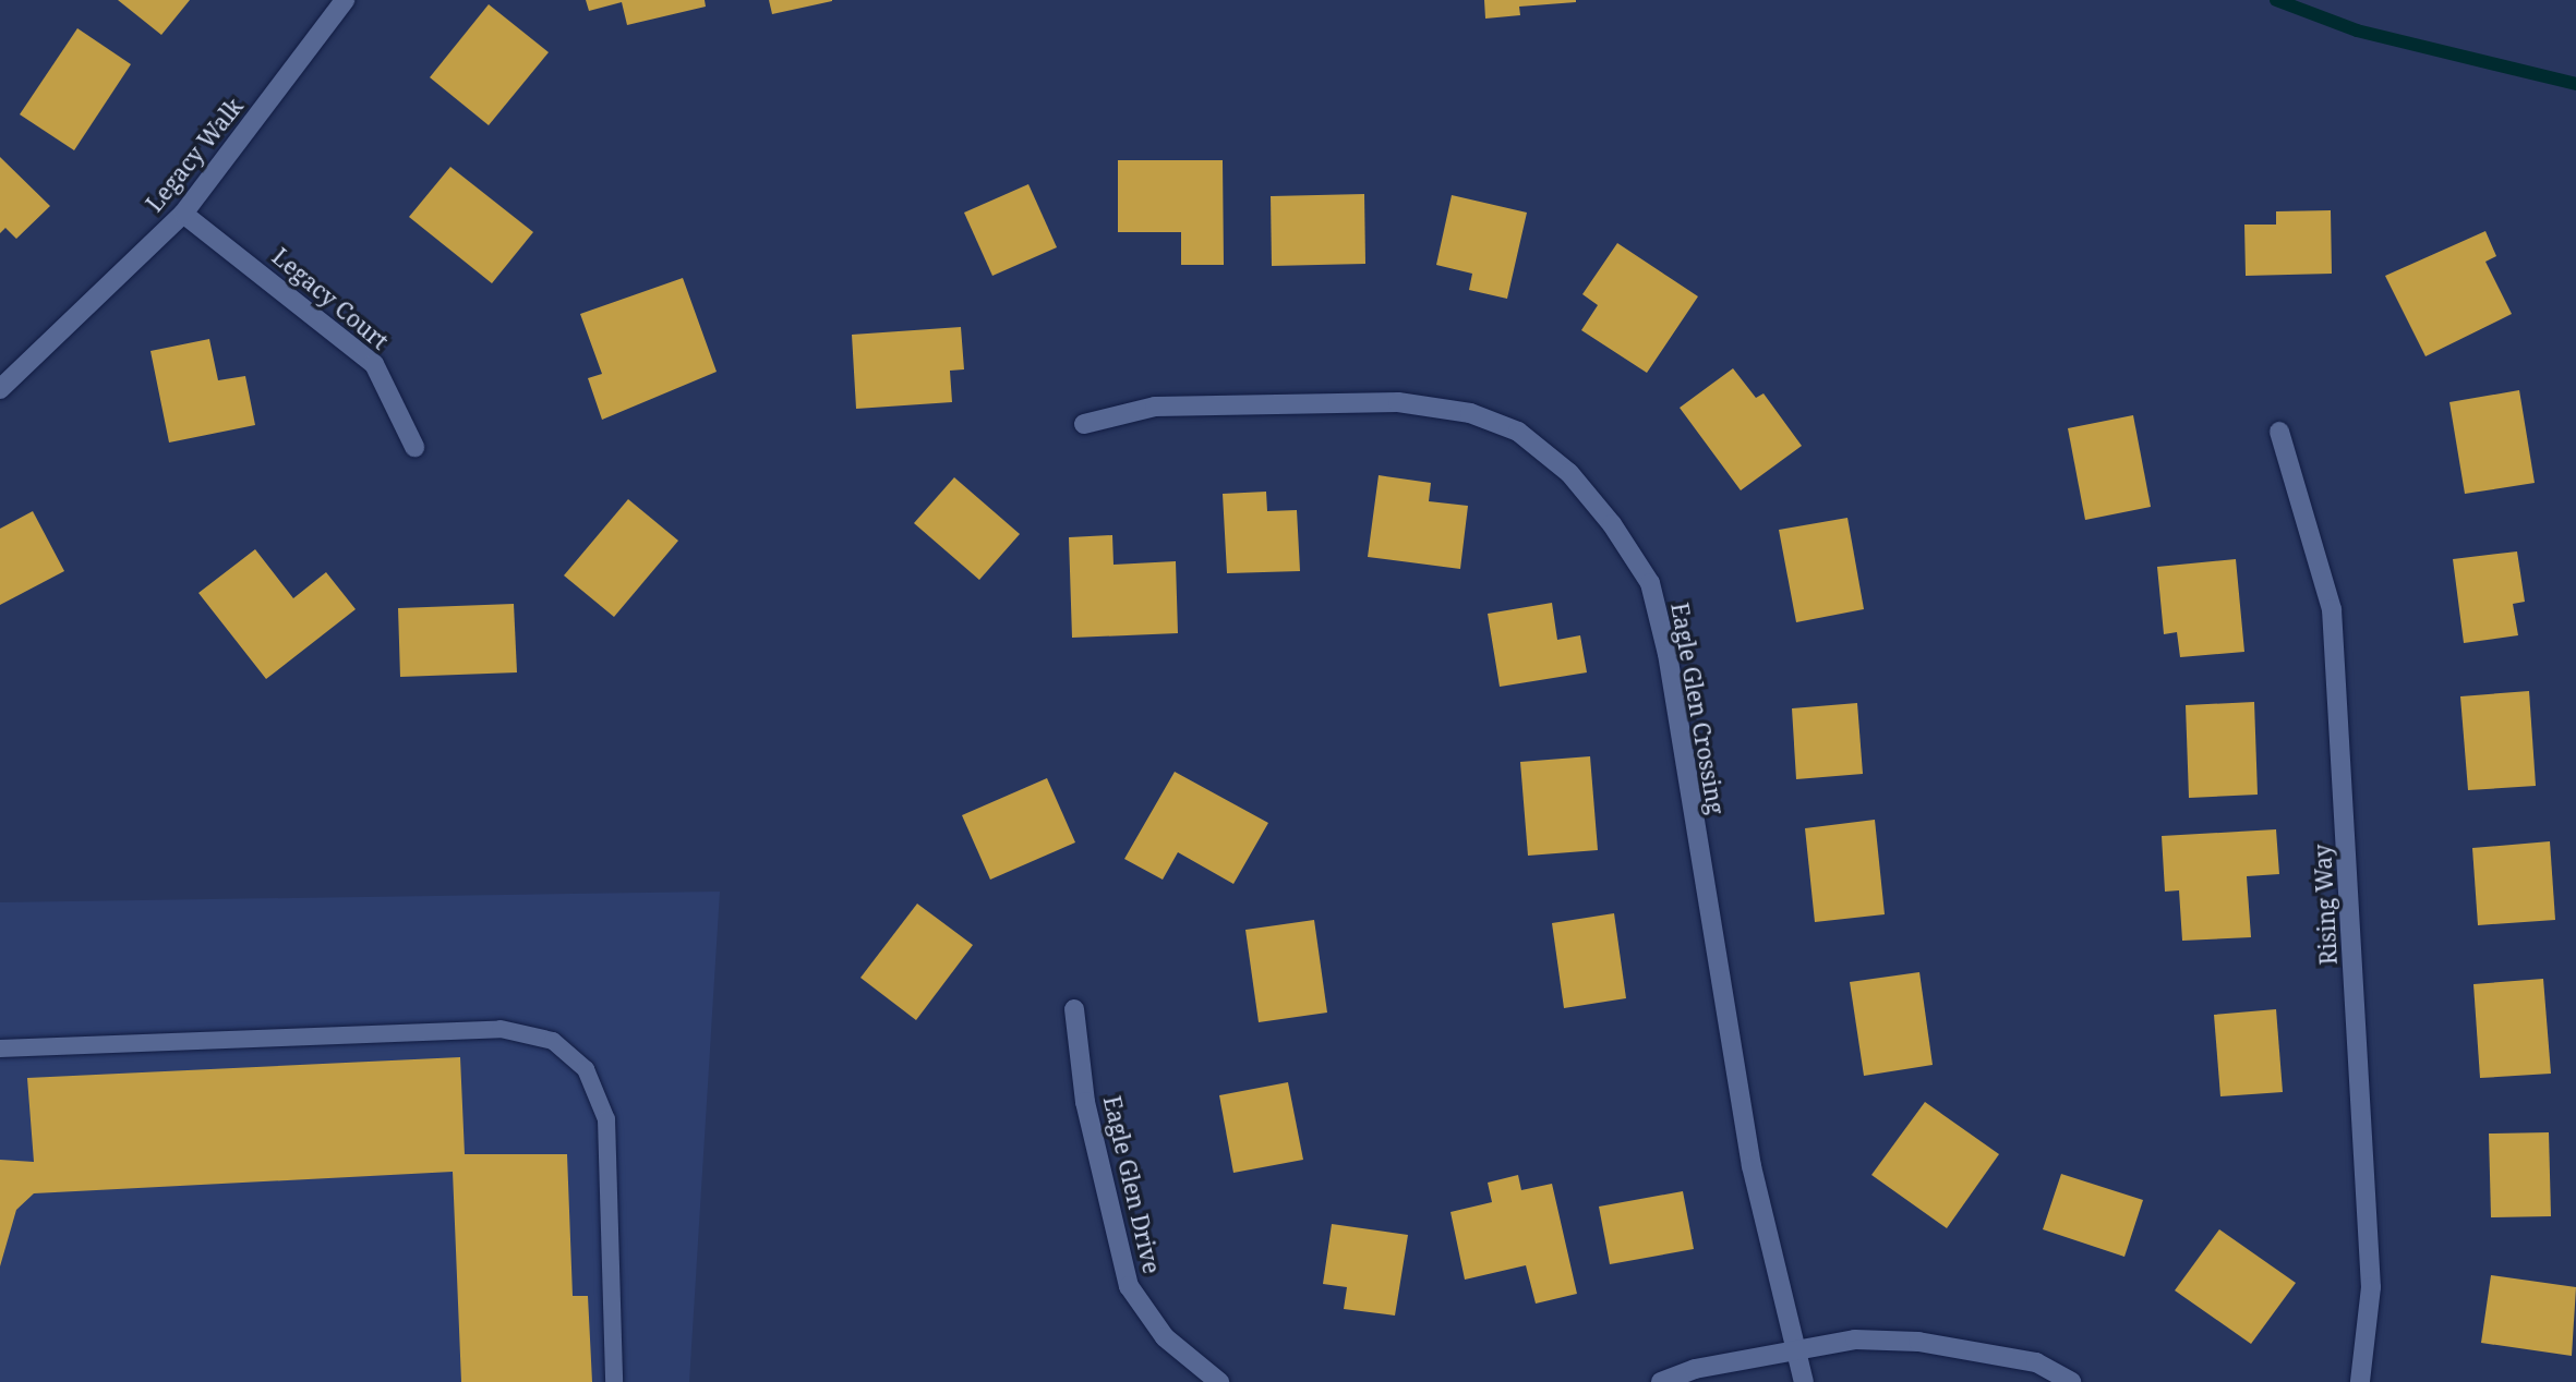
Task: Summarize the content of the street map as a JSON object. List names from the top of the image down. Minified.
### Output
{"streets":{"street":["Legacy Walk","Legacy Court","Eagle Glen Crossing","Rising Way","Eagle Glen Drive"]},"crossings":[["Legacy Walk","Legacy Court"]]}
